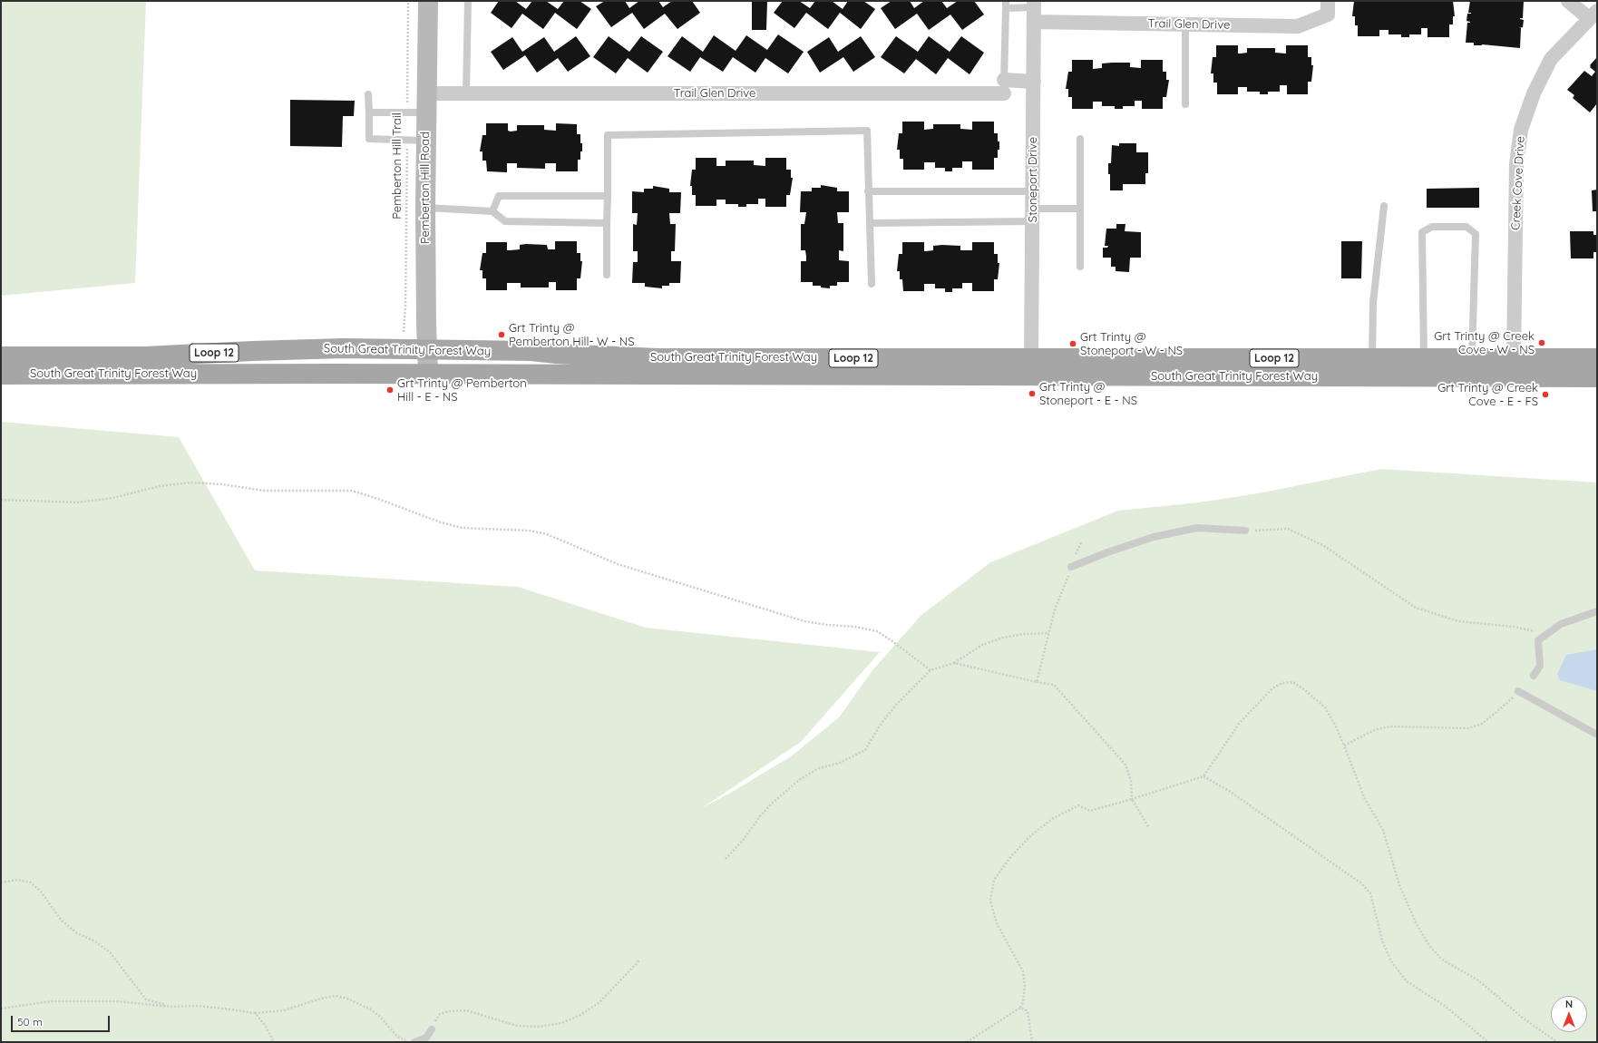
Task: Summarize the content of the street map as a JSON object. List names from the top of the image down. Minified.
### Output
{"streets":{"main road":["South Great Trinity Forest Way","Loop 12"],"street":["Trail Glen Drive","Stoneport Drive","Creek Cove Drive","Pemberton Hill Road"],"path":["Pemberton Hill Trail"]},"crossings":[["Trail Glen Drive","Pemberton Hill Trail"],["Trail Glen Drive","Stoneport Drive"],["Trail Glen Drive","Pemberton Hill Road"],["Pemberton Hill Trail","Pemberton Hill Road"],["Stoneport Drive","South Great Trinity Forest Way"],["Creek Cove Drive","South Great Trinity Forest Way"],["Pemberton Hill Road","South Great Trinity Forest Way"]],"places":["Grt Trinty @ Pemberton Hill- W - NS","Grt Trinty @ Creek Cove - W - NS","Grt Trinty @ Stoneport - W - NS","Grt Trinty @ Pemberton Hill - E - NS","Grt Trinty @ Stoneport - E - NS","Grt Trinty @ Creek Cove - E - FS"],"scale_bar":"50 m","north":"top"}
